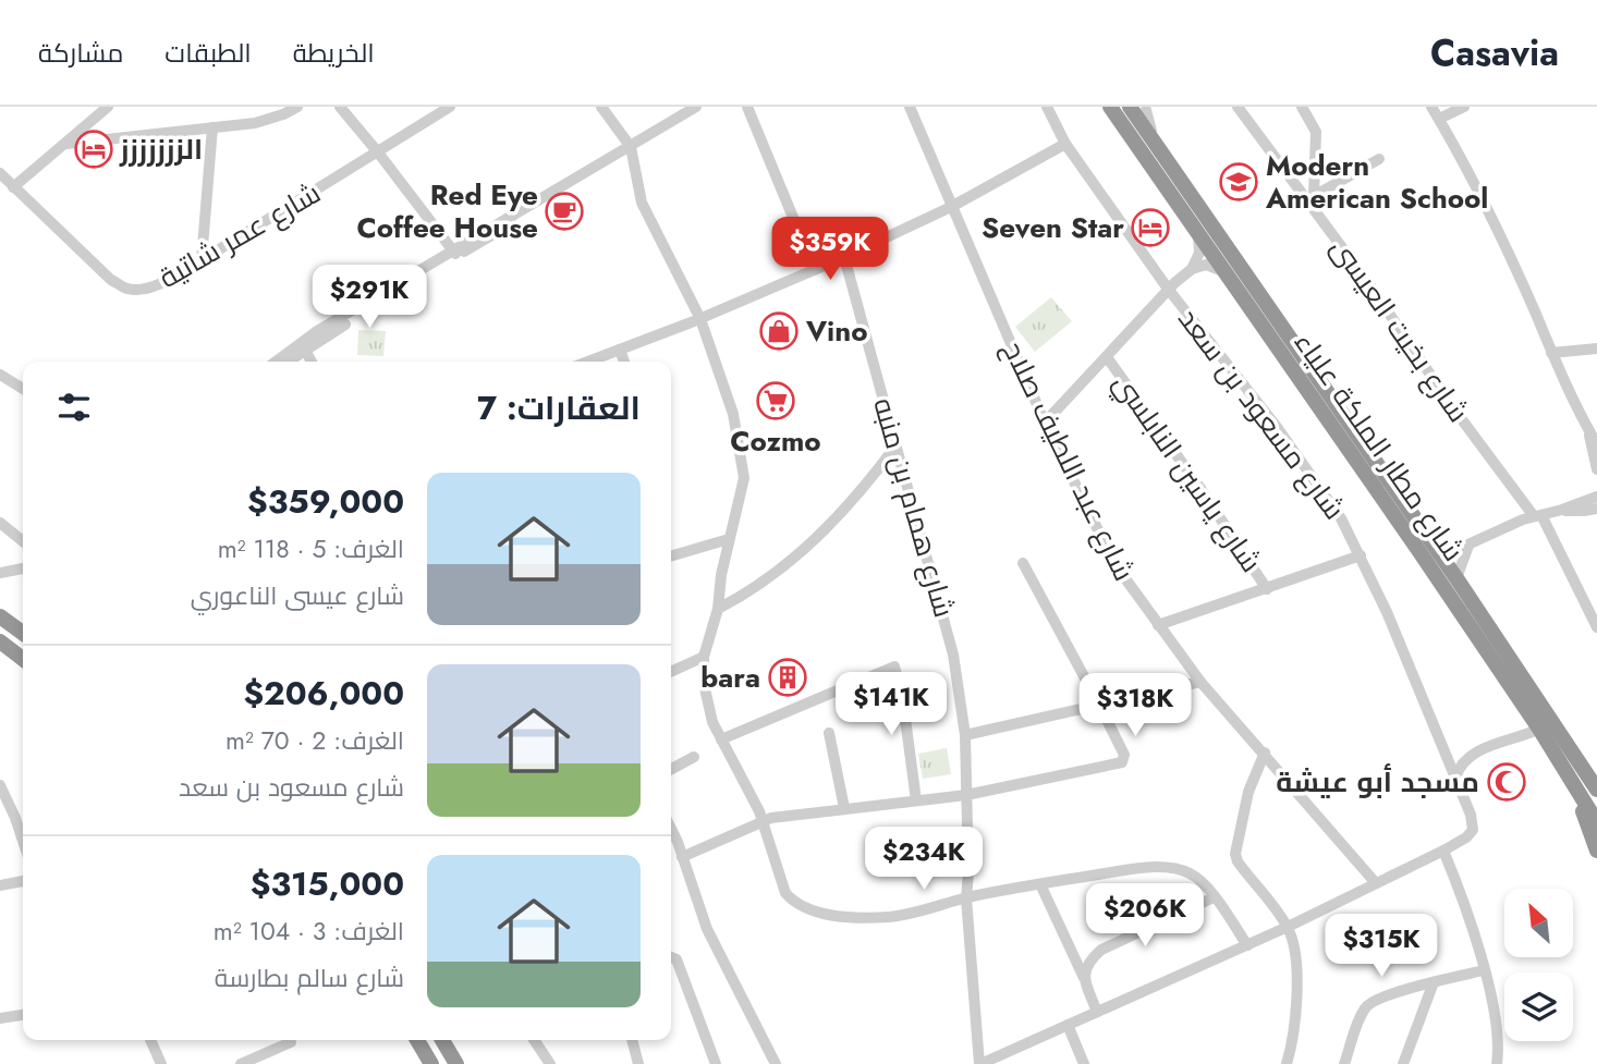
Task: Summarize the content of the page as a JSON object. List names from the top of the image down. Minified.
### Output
{"streets":{"highway":["شارع مطار الملكة علياء"],"street":["شارع عمر شاتية","شارع بخيت العيسى","شارع مسعود بن سعد","شارع عبد اللطيف صلاح","شارع ياسين النابلسي","شارع همام بن منبه"]},"crossings":[["شارع مسعود بن سعد","شارع عبد اللطيف صلاح"],["شارع مسعود بن سعد","شارع همام بن منبه"]],"places":{"hotel":["الززززززز","Seven Star"],"school or university":["Modern American School"],"cafe":["Red Eye Coffee House"],"shop":["Vino"],"supermarket":["Cozmo"],"building":["bara"],"mosque":["مسجد أبو عيشة"]},"north":"top left","page":{"header":"Casavia","nav":["الخريطة","الطبقات","مشاركة"],"price":["$359K","$291K","$141K","$318K","$234K","$206K","$315K"],"heading":"العقارات: 7","list":[{"name":"$359,000","note":"الغرف: 5 · 118 m² · شارع عيسى الناعوري"},{"name":"$206,000","note":"الغرف: 2 · 70 m² · شارع مسعود بن سعد"},{"name":"$315,000","note":"الغرف: 3 · 104 m² · شارع سالم بطارسة"}]}}
